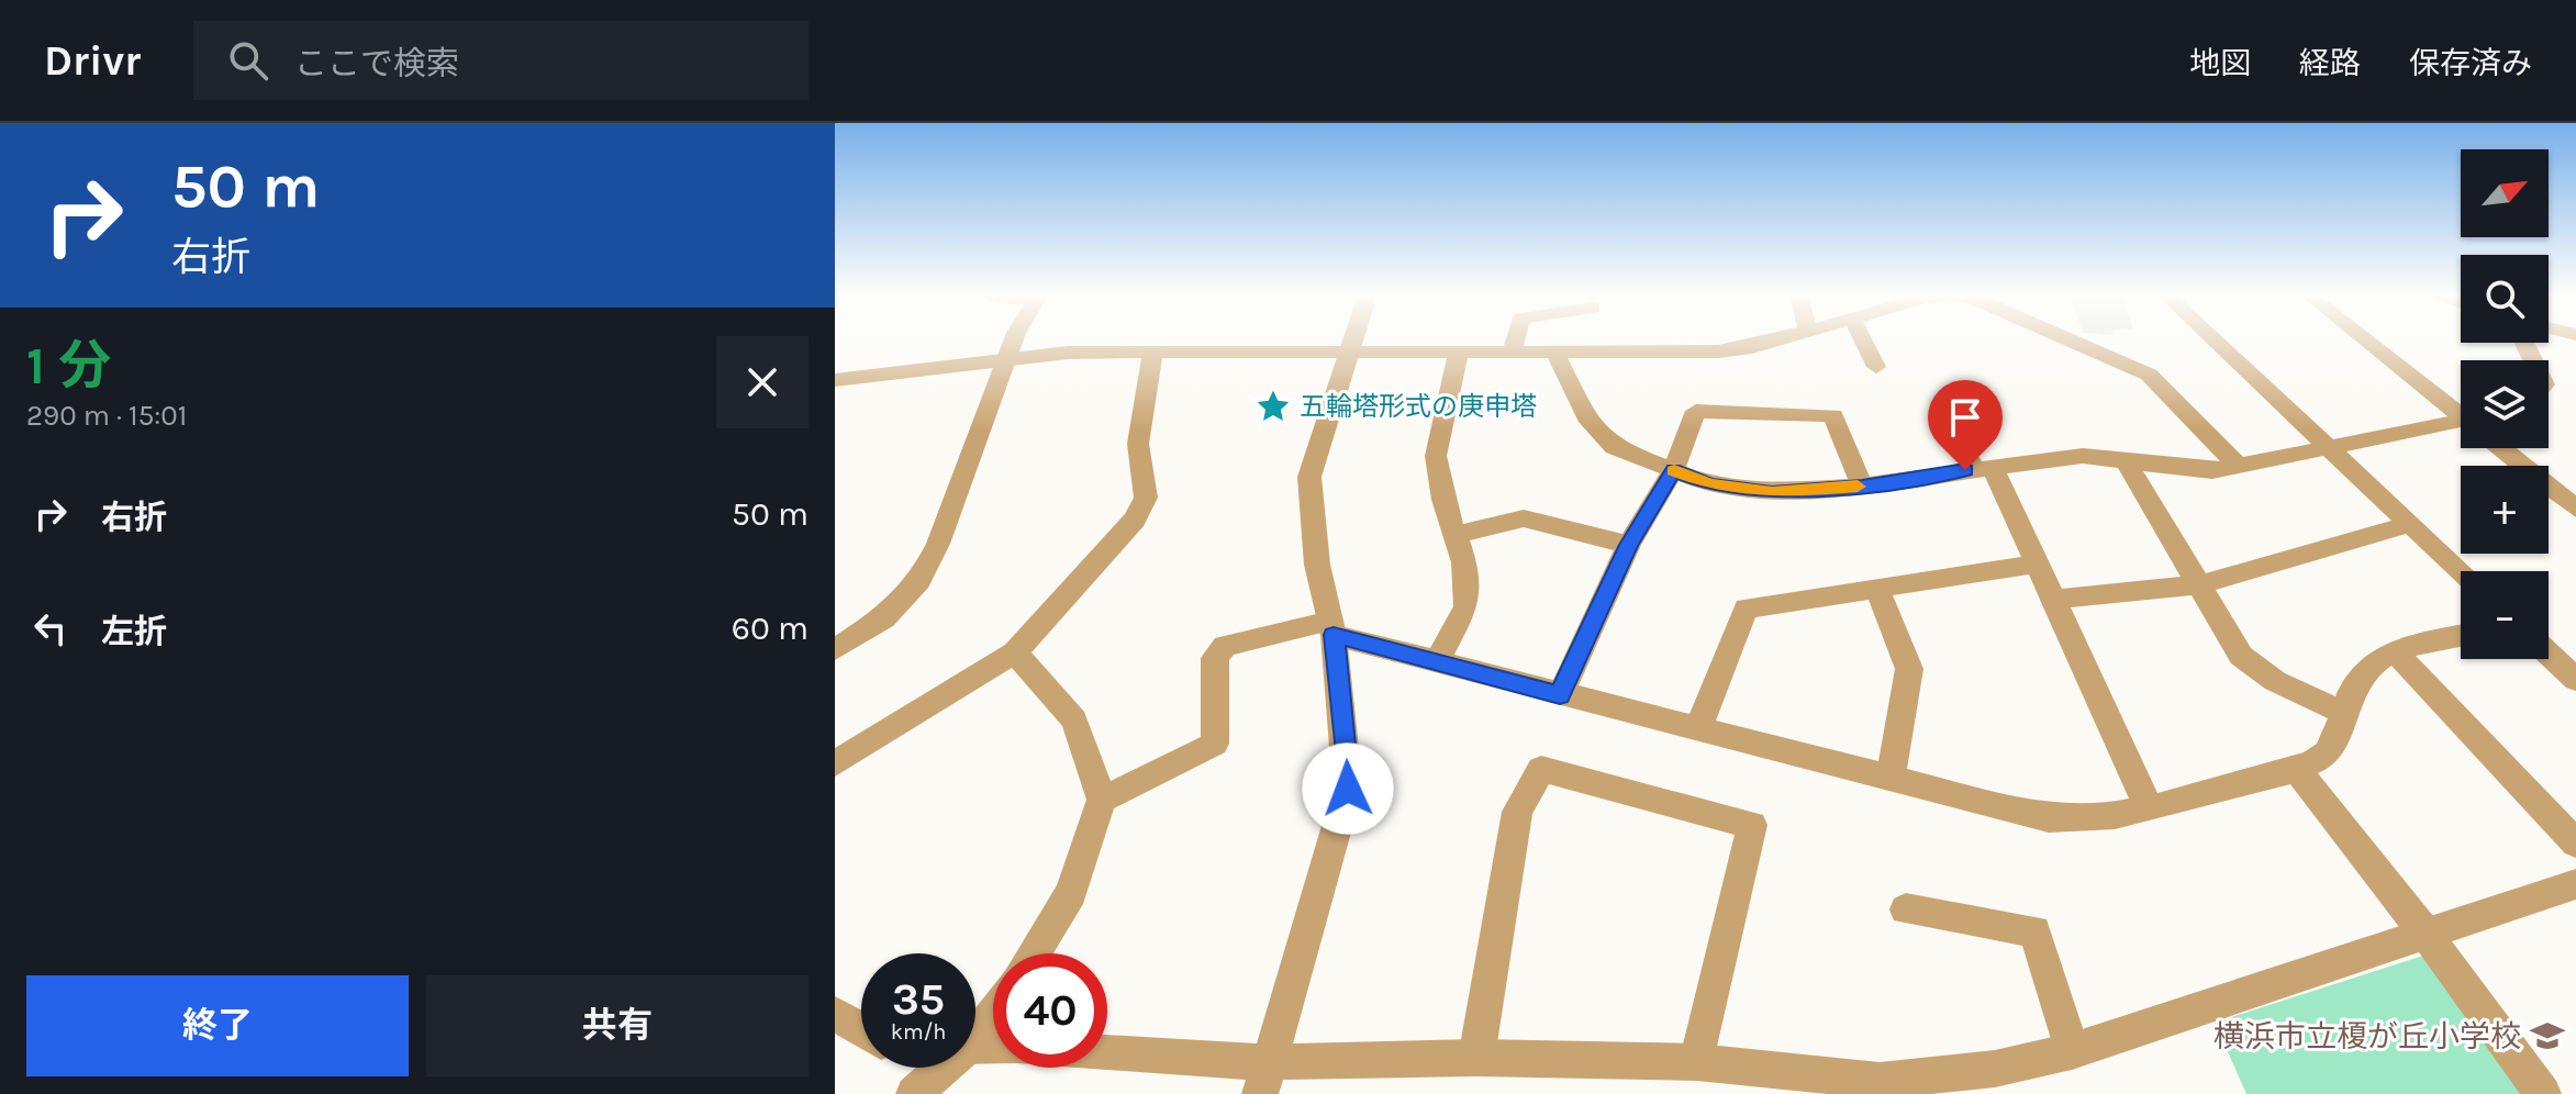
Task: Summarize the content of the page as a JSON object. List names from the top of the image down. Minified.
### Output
{"places":{"place":["五輪塔形式の庚申塔"],"school or university":["横浜市立榎が丘小学校"]},"north":"top right","page":{"header":"Drivr","search":"ここで検索","nav":["地図","経路","保存済み"],"turn":["50 m","右折"],"map_buttons":["+","−"],"heading":["1 分","290 m · 15:01"],"list":[{"name":"右折","value":"50 m"},{"name":"左折","value":"60 m"}],"speed":"35 km/h","limit":"40","buttons":["終了","共有"]}}
